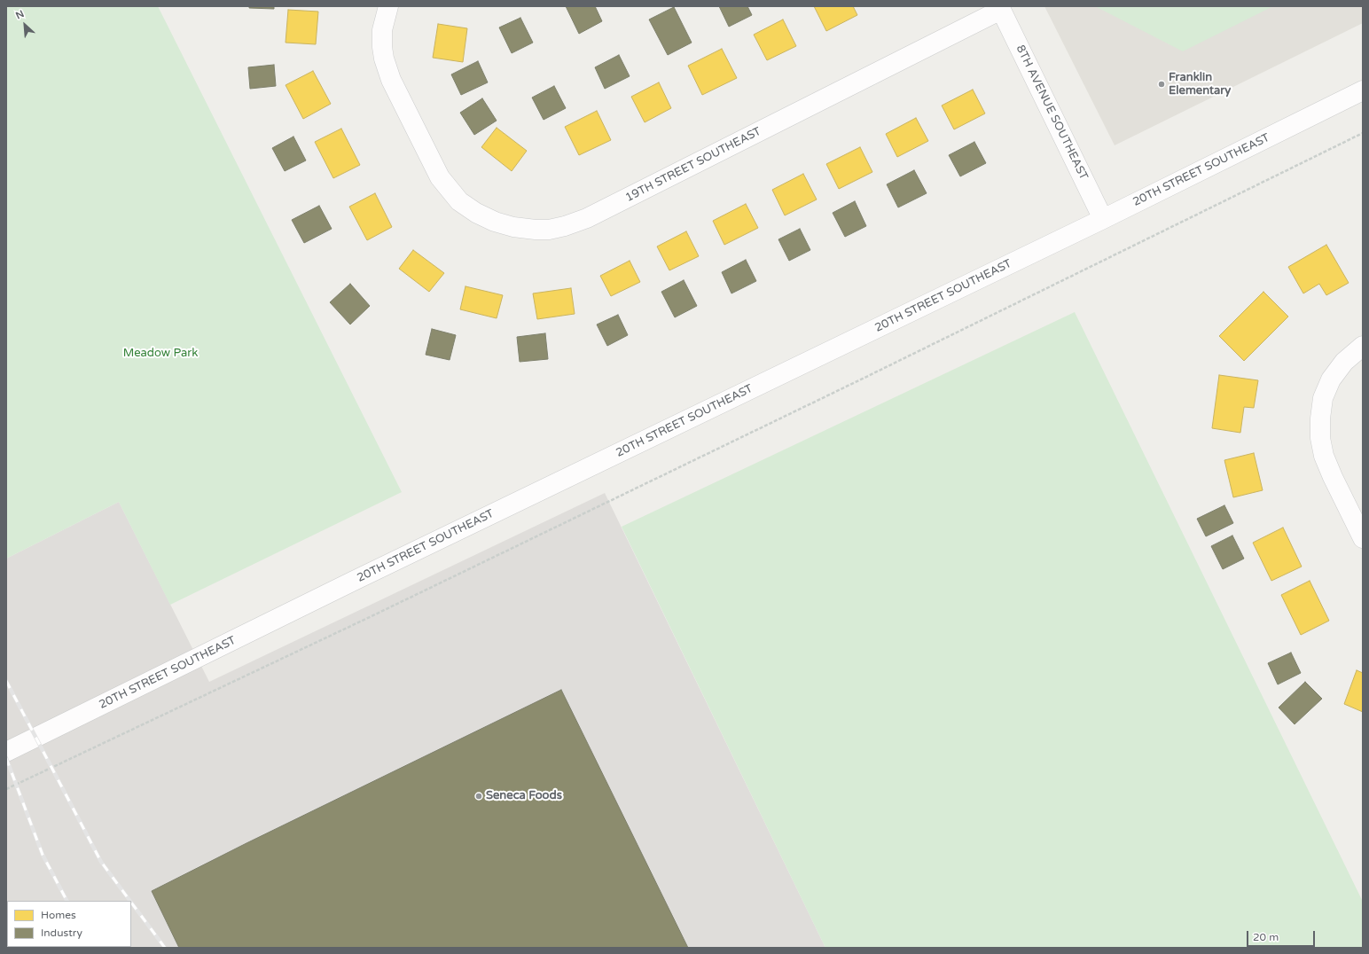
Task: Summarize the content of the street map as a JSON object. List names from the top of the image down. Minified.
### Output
{"streets":{"street":["8TH AVENUE SOUTHEAST","19TH STREET SOUTHEAST","20TH STREET SOUTHEAST"]},"crossings":[["8TH AVENUE SOUTHEAST","19TH STREET SOUTHEAST"],["8TH AVENUE SOUTHEAST","20TH STREET SOUTHEAST"]],"parks":["Meadow Park"],"places":["Franklin Elementary","Seneca Foods"],"legend":["Homes","Industry"],"scale_bar":"20 m","north":"top left"}
